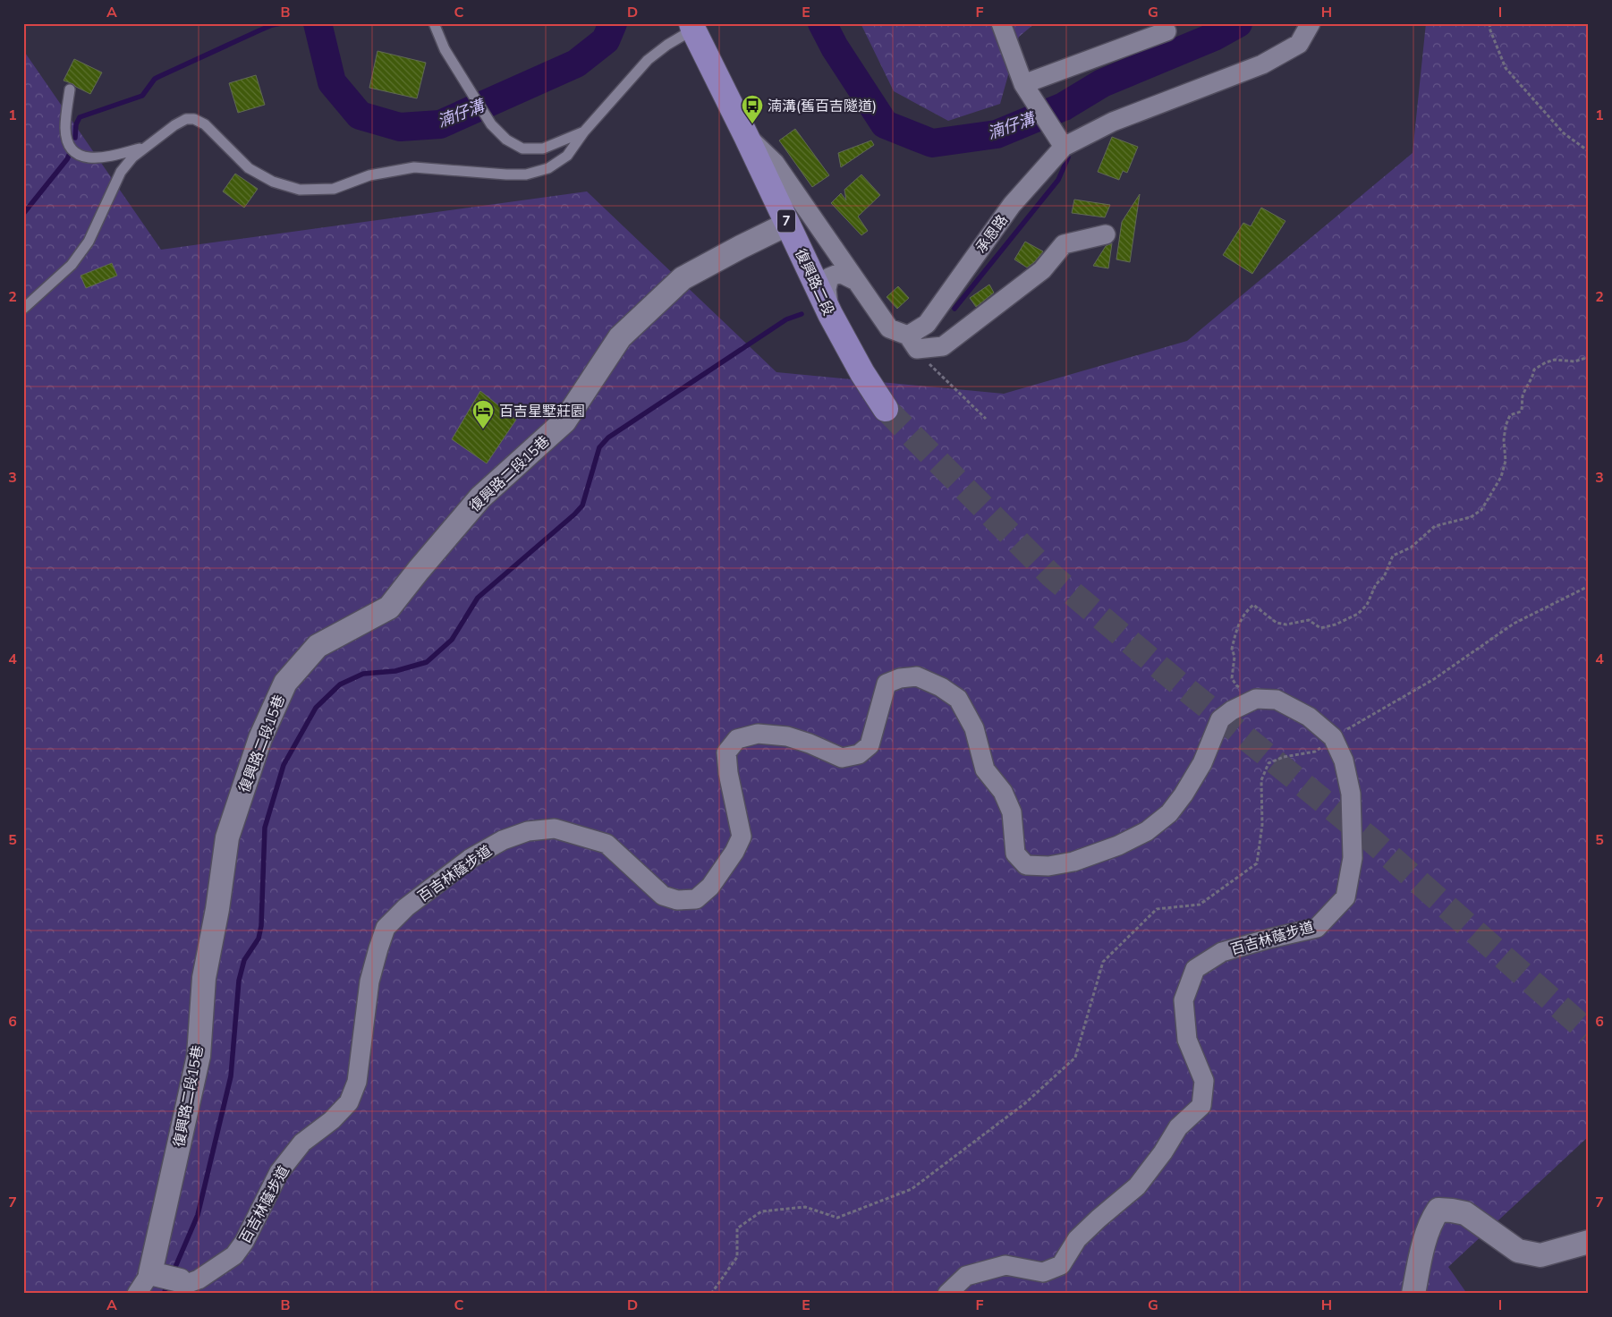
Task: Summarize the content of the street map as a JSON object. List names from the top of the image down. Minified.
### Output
{"streets":{"main road":["7","復興路二段"],"street":["承恩路","復興路二段15巷","百吉林蔭步道"]},"crossings":[["復興路二段","復興路二段15巷"]],"water":["湳仔溝"],"places":{"bus stop":["湳溝(舊百吉隧道)"],"hotel":["百吉星墅莊園"]},"grid":{"columns":["A","B","C","D","E","F","G","H","I"],"rows":["1","2","3","4","5","6","7"]}}
